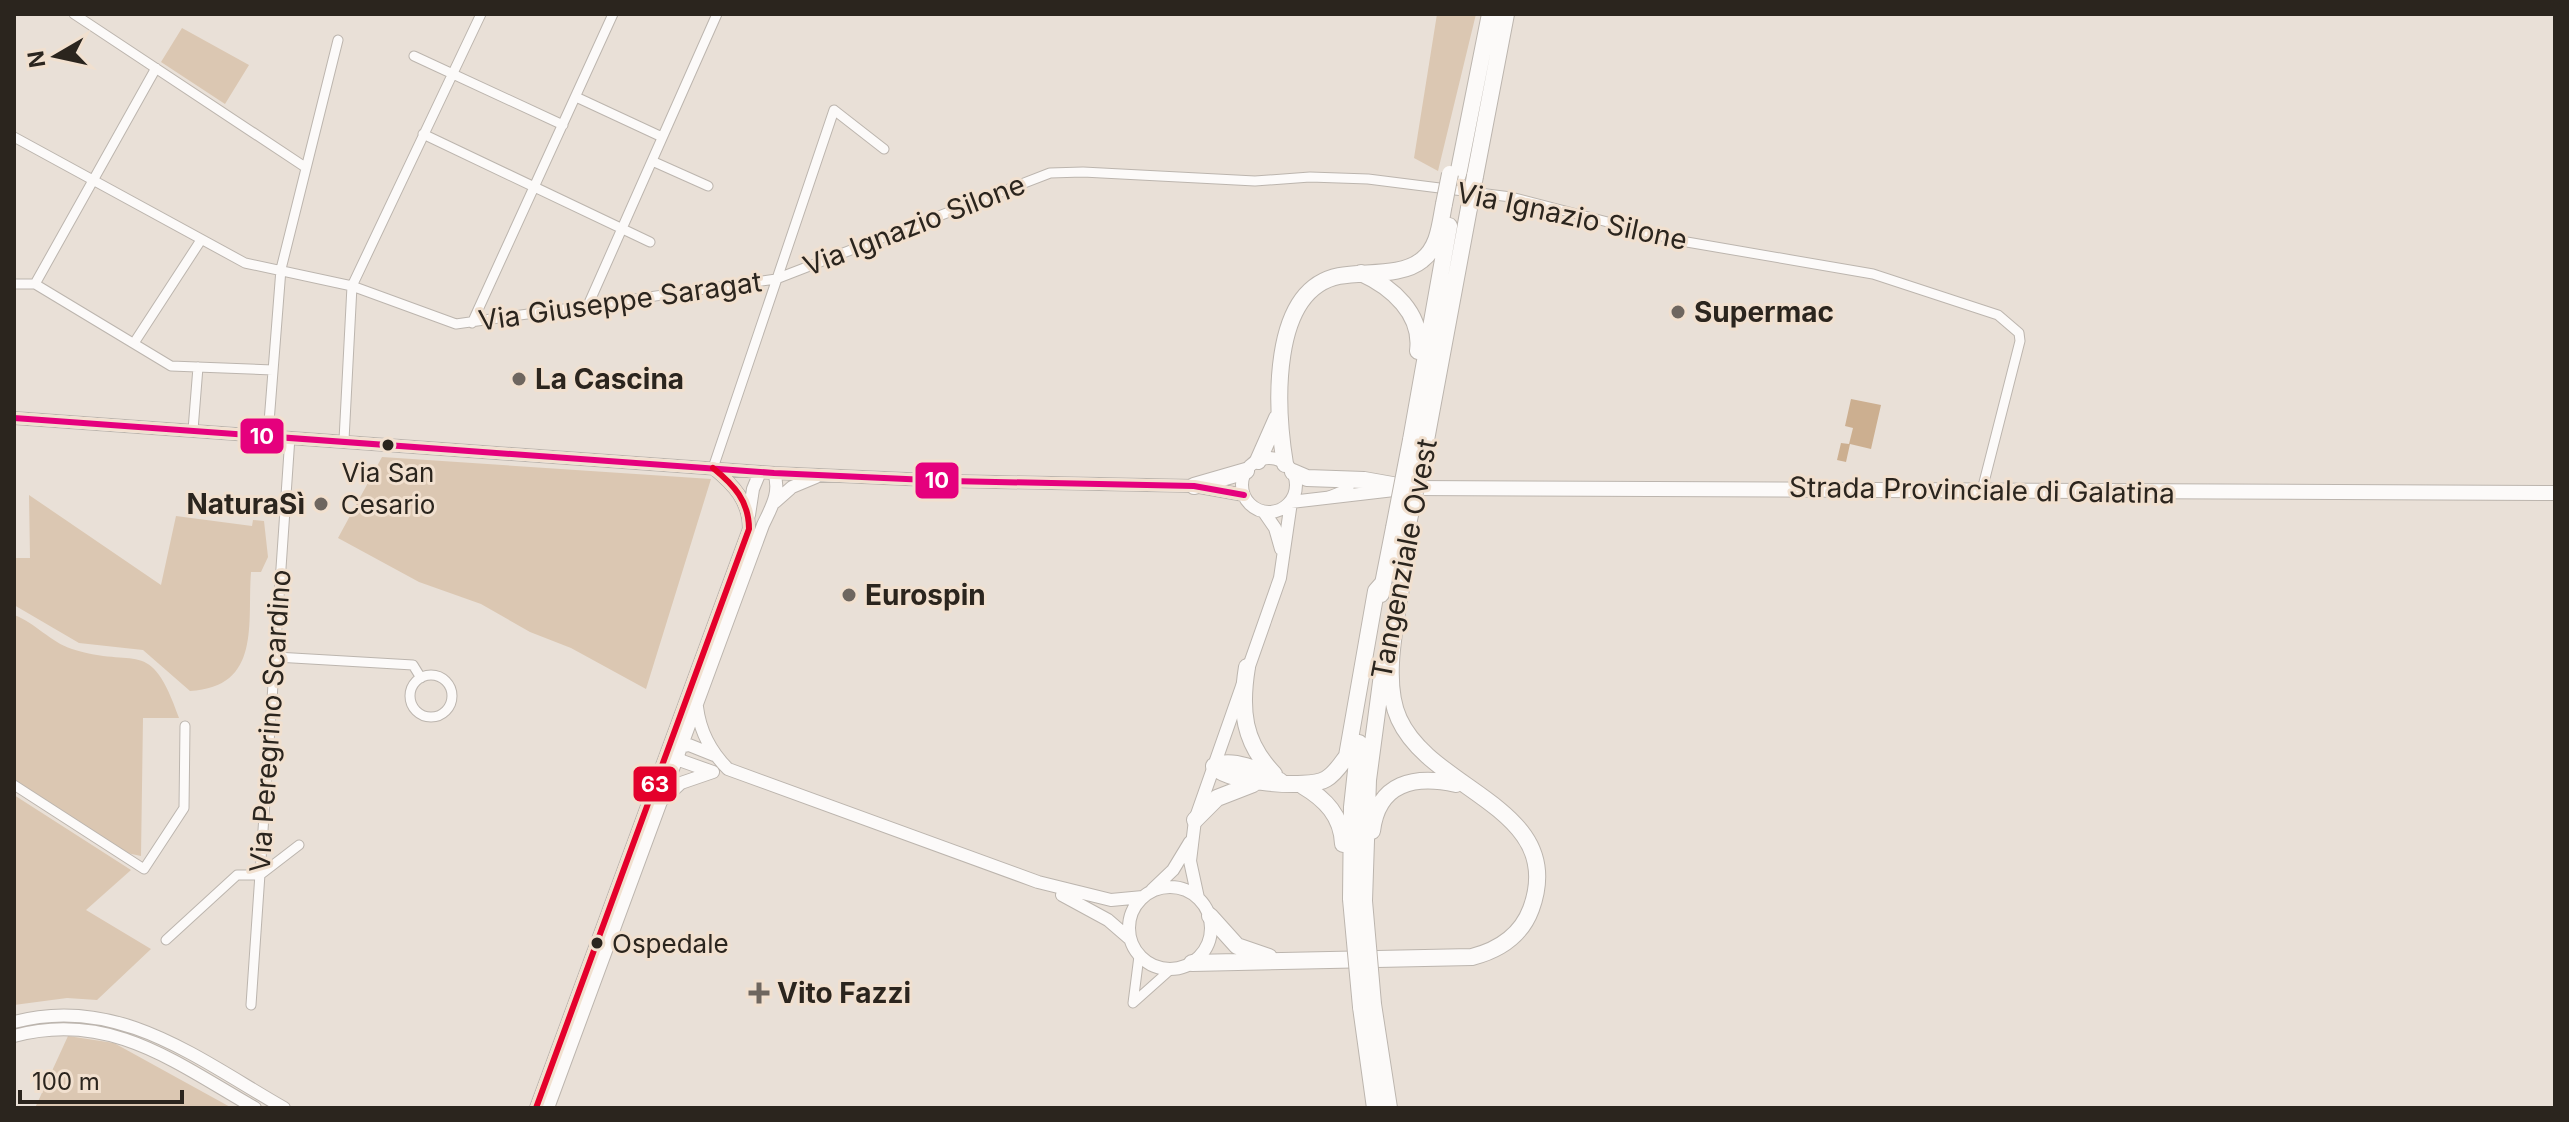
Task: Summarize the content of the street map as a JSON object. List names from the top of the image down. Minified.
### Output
{"streets":{"highway":["Tangenziale Ovest"],"main road":["Strada Provinciale di Galatina"],"street":["Via Ignazio Silone","Via Giuseppe Saragat","Via Peregrino Scardino"]},"crossings":[["Via Ignazio Silone","Via Giuseppe Saragat"],["Via Ignazio Silone","Strada Provinciale di Galatina"]],"places":{"other":["Supermac","La Cascina","Via San Cesario","NaturaSì","Eurospin","Ospedale"],"health":["Vito Fazzi"]},"lines":["transit line 10","transit line 63"],"scale_bar":"100 m","north":"left"}
